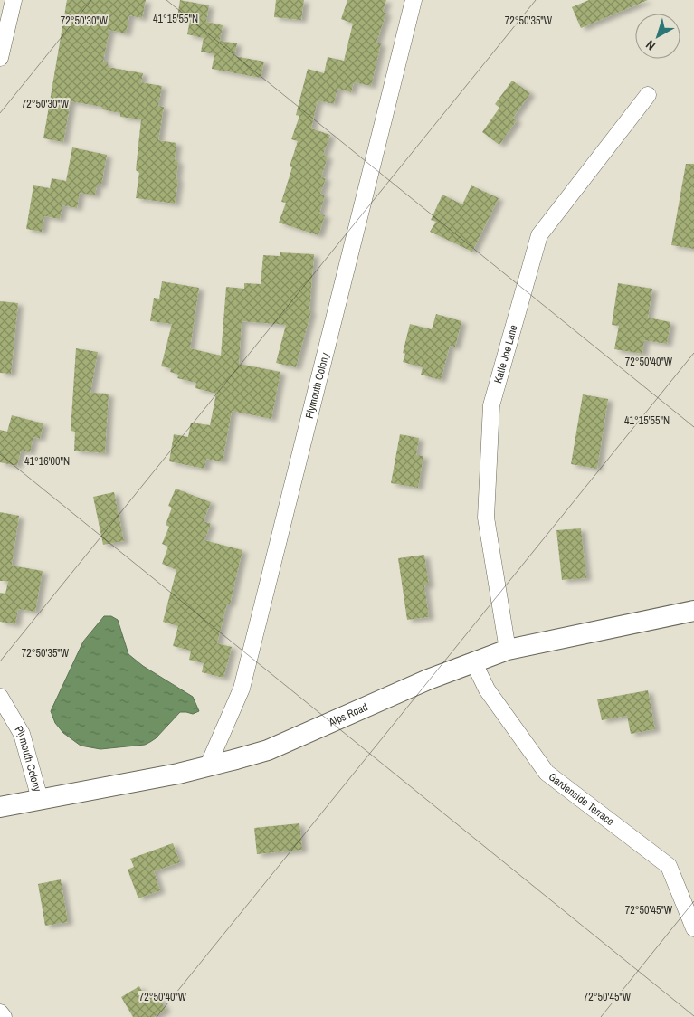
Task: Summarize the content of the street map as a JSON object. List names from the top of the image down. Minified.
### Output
{"streets":{"street":["Katie Joe Lane","Plymouth Colony","Alps Road","Gardenside Terrace"]},"crossings":[["Katie Joe Lane","Alps Road"],["Plymouth Colony","Alps Road"],["Alps Road","Gardenside Terrace"]],"north":"bottom left","coordinates":["41°15'55\"N","72°50'30\"W","72°50'35\"W","72°50'40\"W","41°16'00\"N","72°50'45\"W"]}
